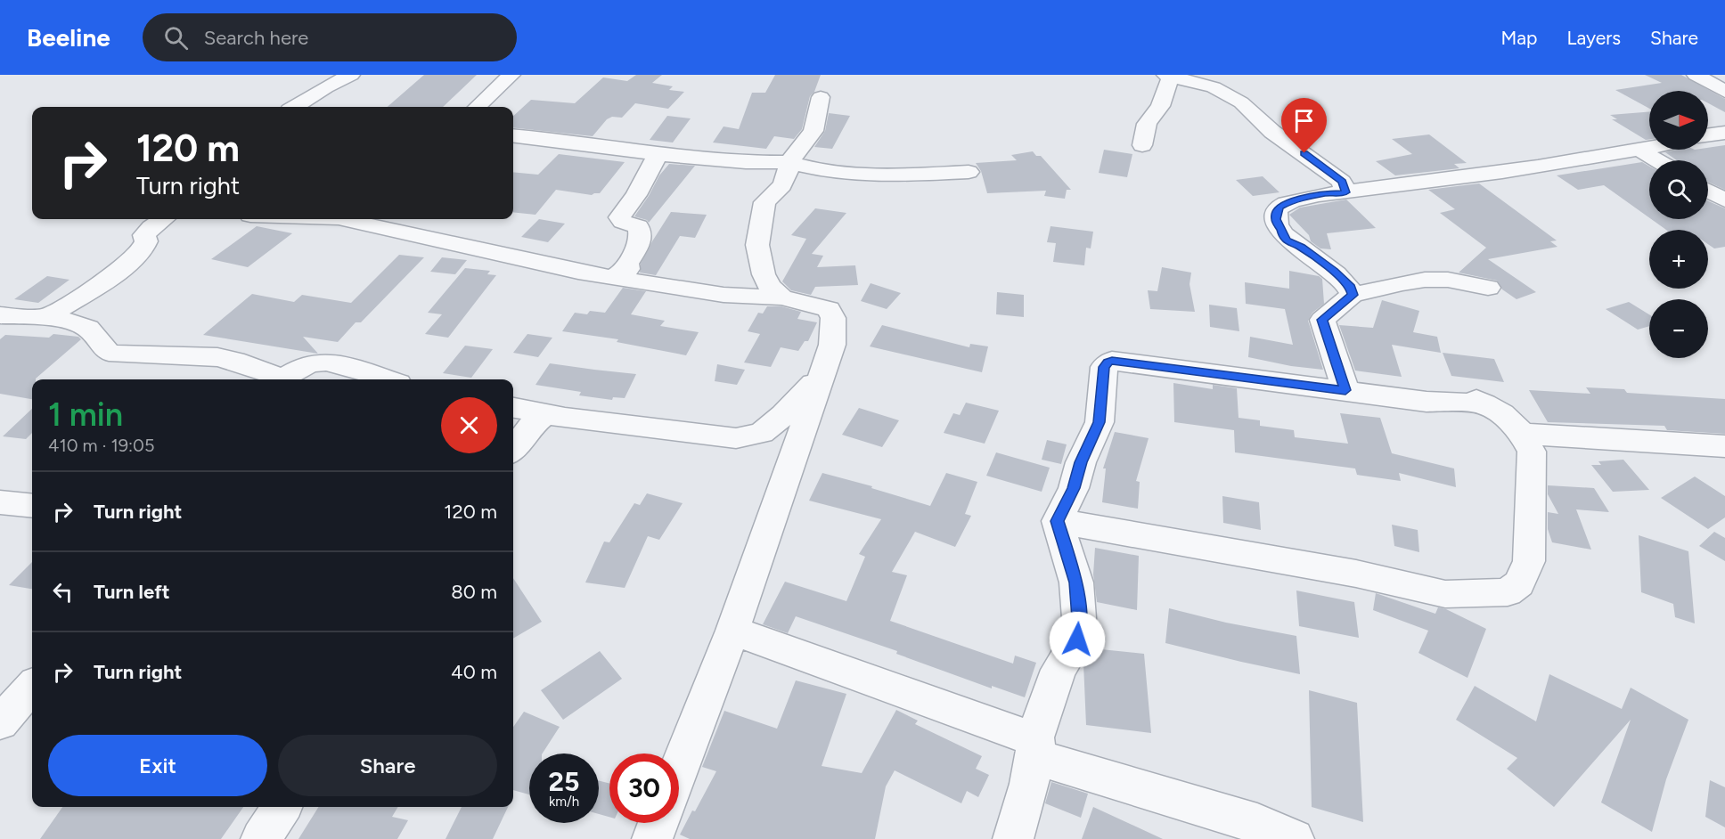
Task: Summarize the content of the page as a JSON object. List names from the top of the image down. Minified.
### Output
{"north":"right","page":{"header":"Beeline","search":"Search here","nav":["Map","Layers","Share"],"map_buttons":["+","−"],"turn":["120 m","Turn right"],"heading":["1 min","410 m · 19:05"],"list":[{"name":"Turn right","value":"120 m"},{"name":"Turn left","value":"80 m"},{"name":"Turn right","value":"40 m"}],"buttons":["Exit","Share"],"speed":"25 km/h","limit":"30"}}
